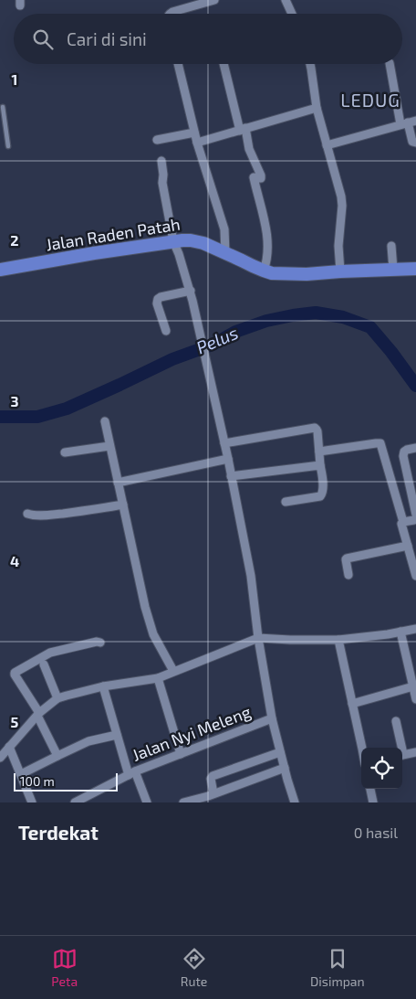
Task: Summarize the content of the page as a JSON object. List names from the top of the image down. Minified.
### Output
{"streets":{"main road":["Jalan Raden Patah"],"street":["Jalan Nyi Meleng"]},"districts":["LEDUG"],"water":["Pelus"],"scale_bar":"100 m","page":{"search":"Cari di sini","scale":"100 m","heading":["Terdekat","0 hasil"],"nav":["Peta","Rute","Disimpan"]},"grid":{"rows":["1","2","3","4","5"]}}
